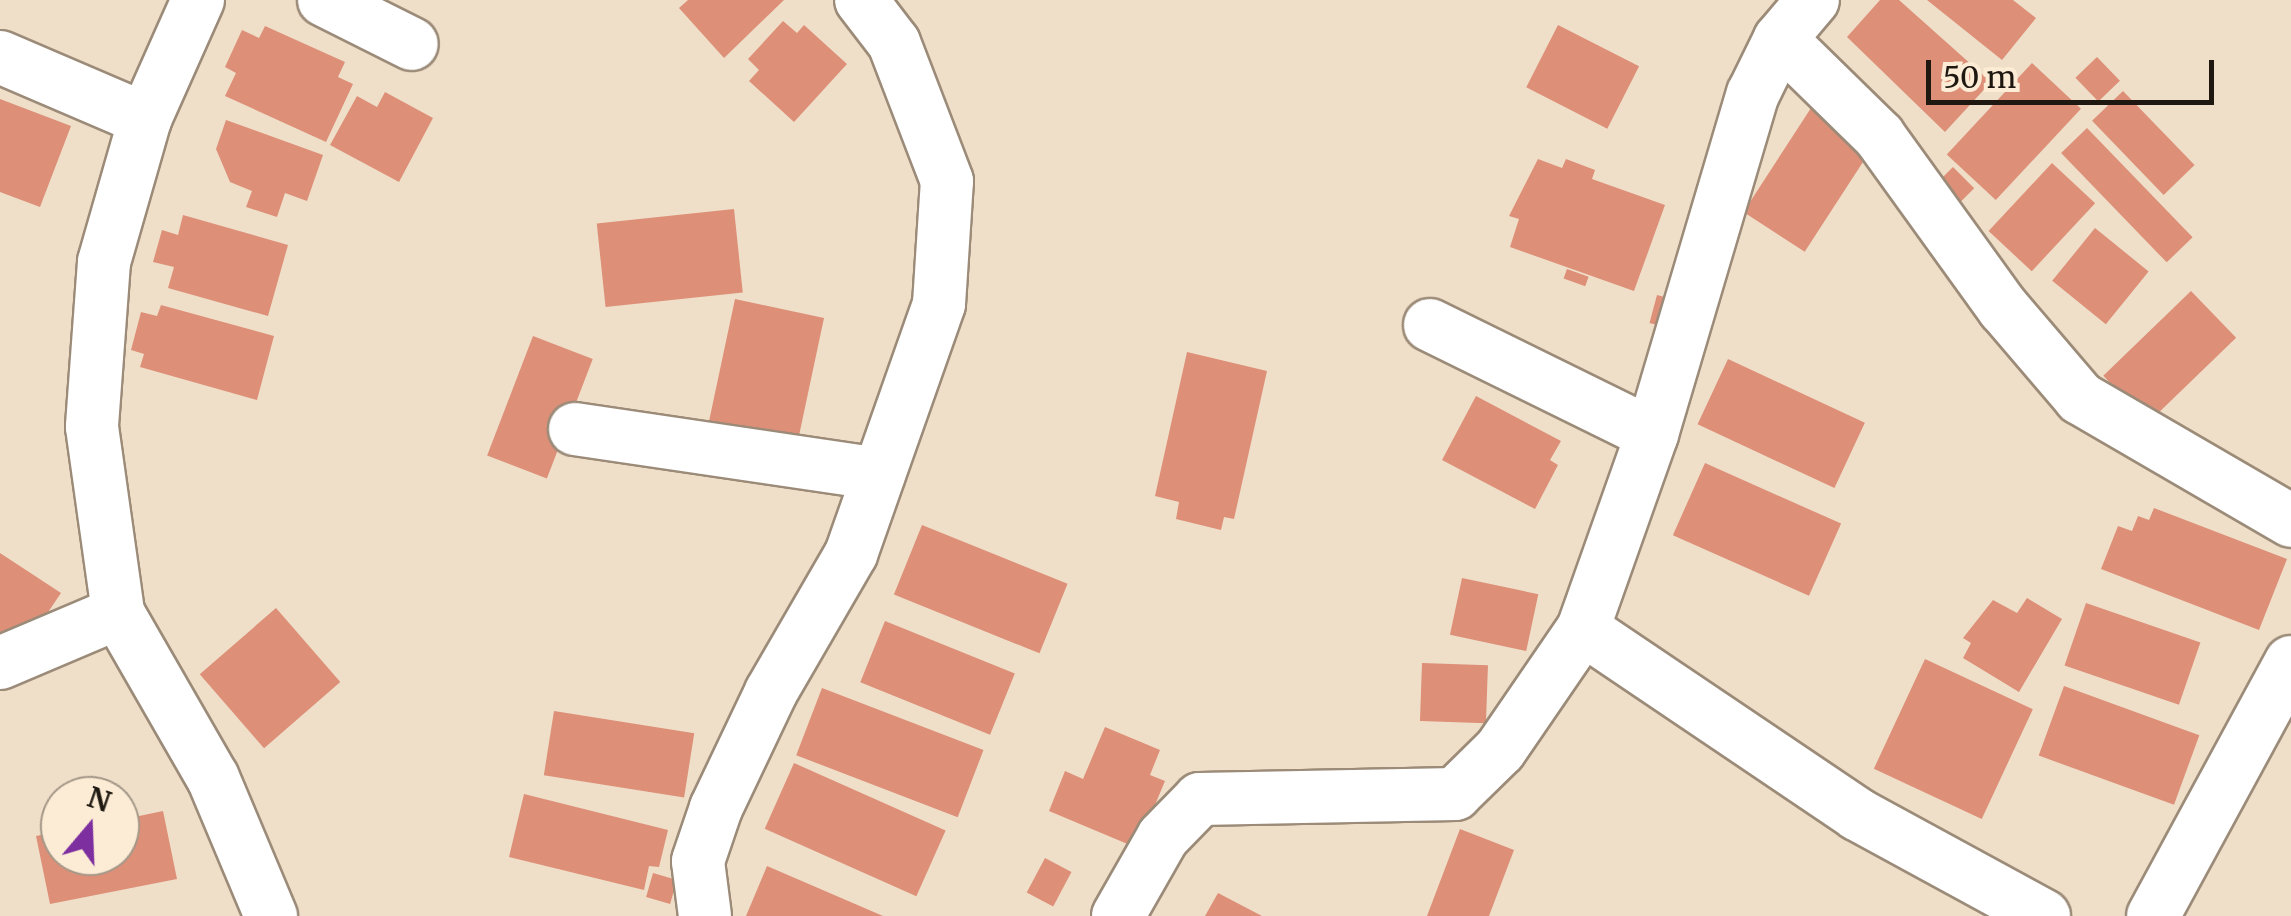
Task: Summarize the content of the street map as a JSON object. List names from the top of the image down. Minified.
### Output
{"scale_bar":"50 m","north":"top"}
